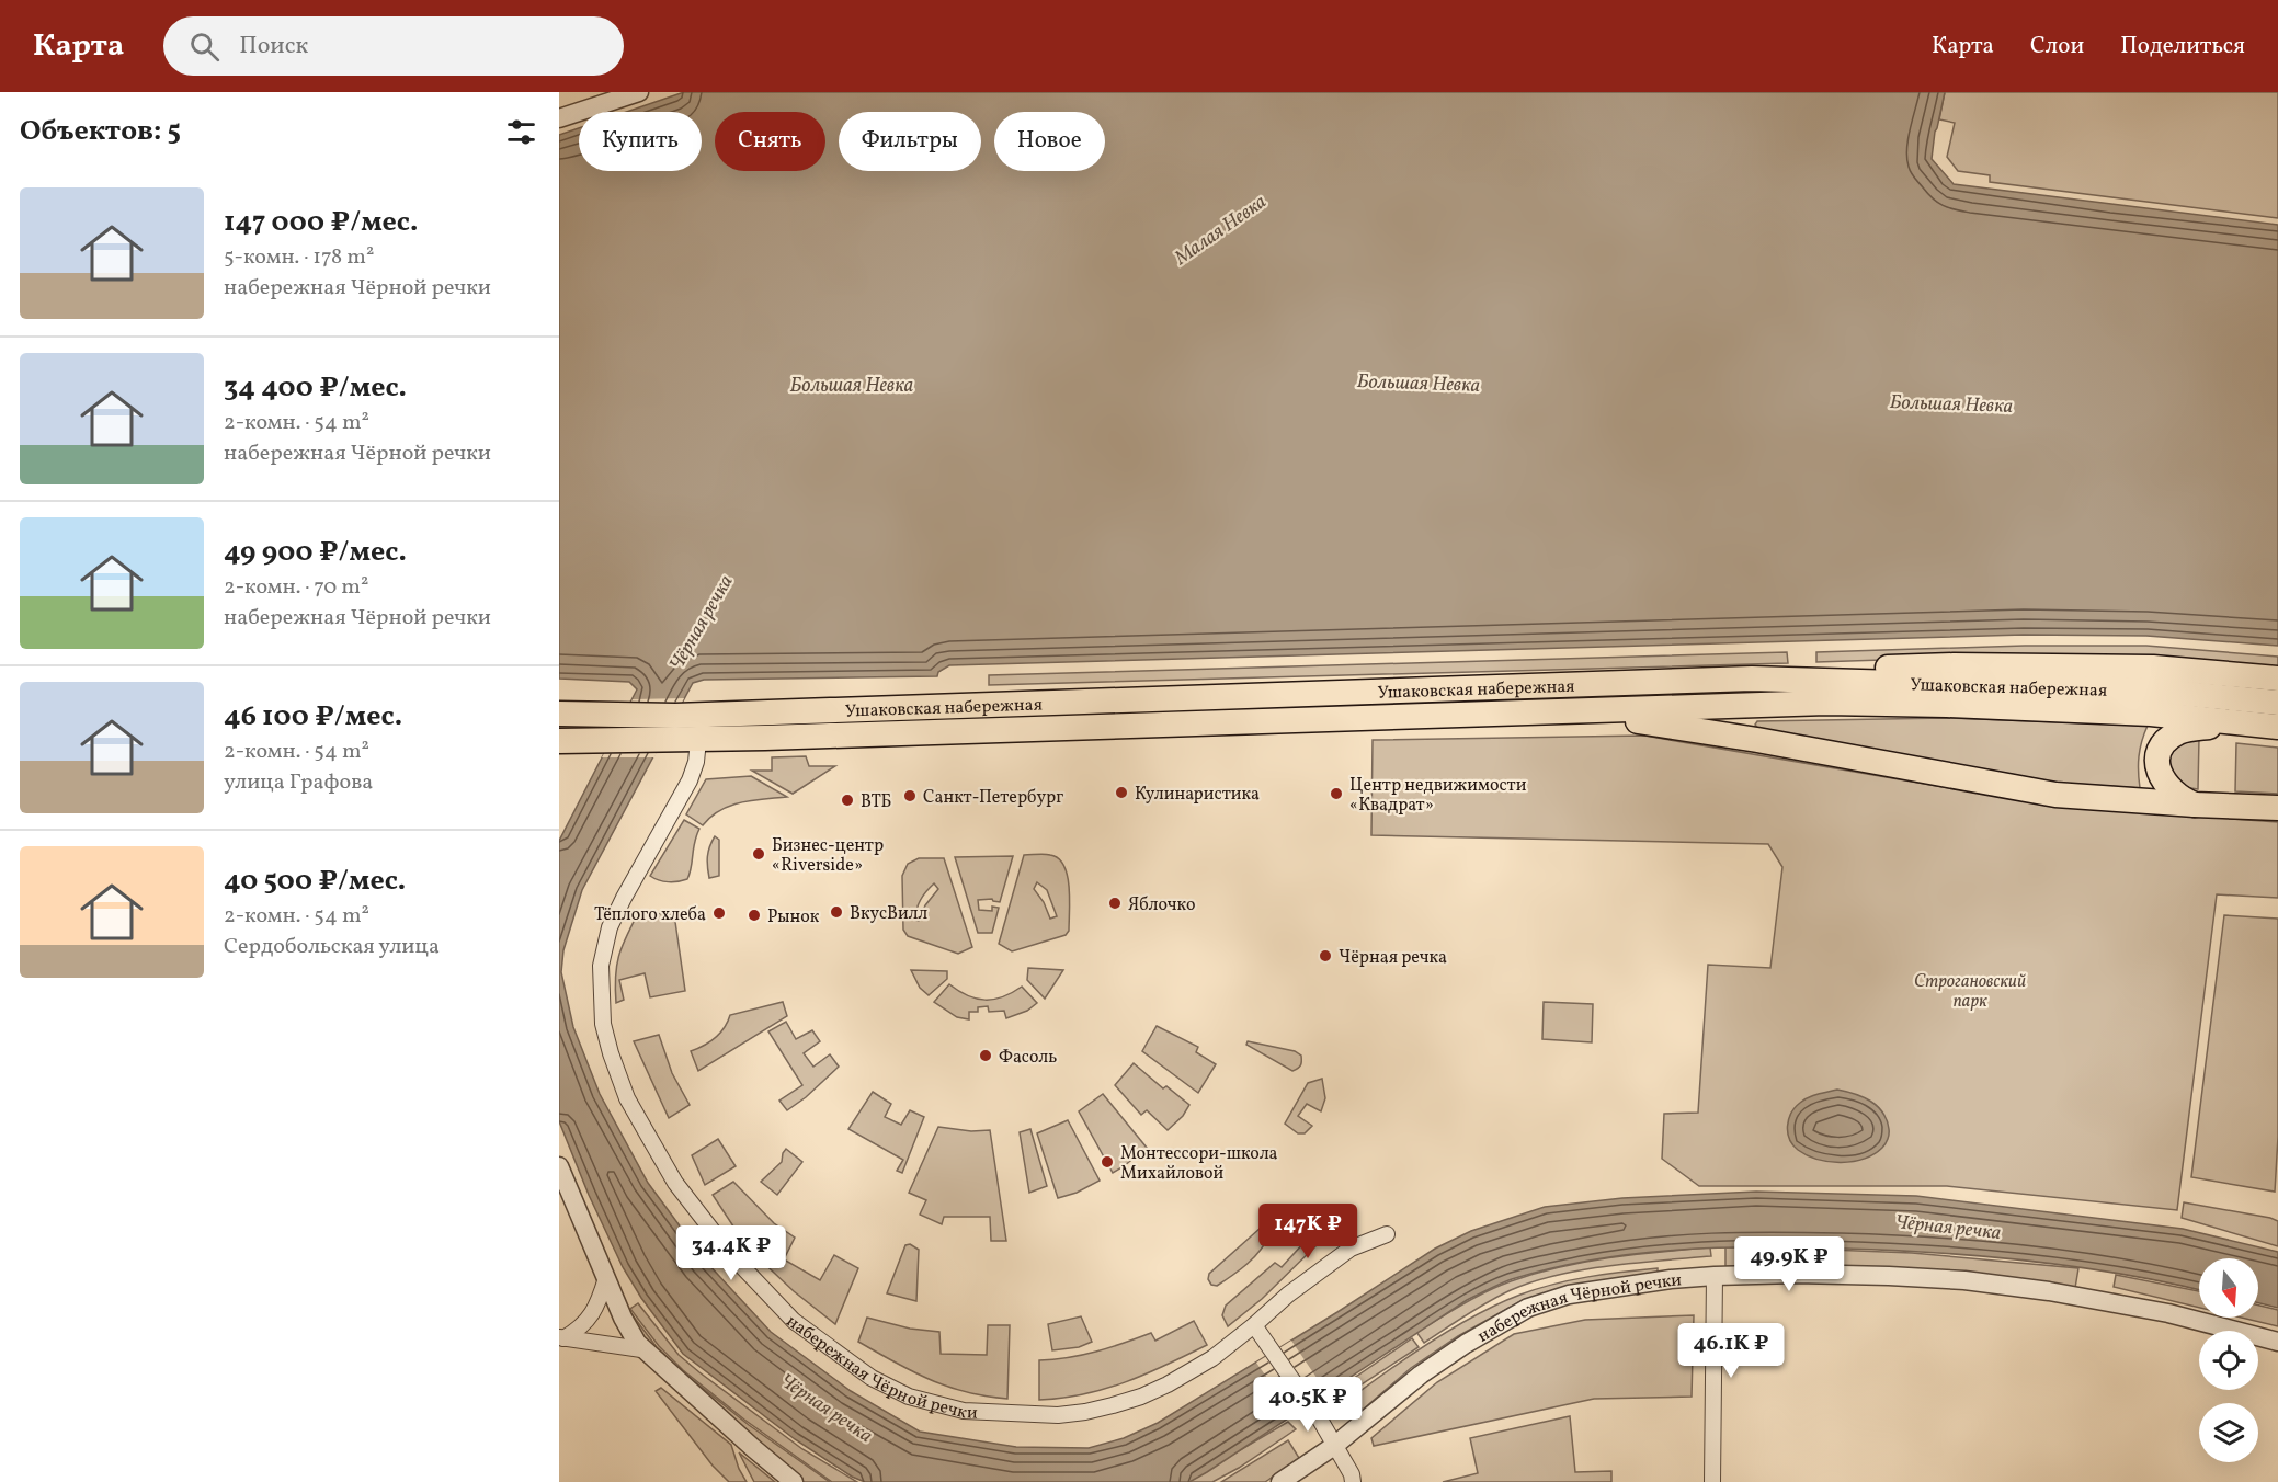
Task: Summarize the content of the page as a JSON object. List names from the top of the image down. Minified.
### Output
{"streets":{"main road":["Ушаковская набережная"],"street":["набережная Чёрной речки"]},"crossings":[["Ушаковская набережная","набережная Чёрной речки"]],"water":["Малая Невка","Большая Невка","Чёрная речка"],"parks":["Строгановский парк"],"places":["Кулинаристика","Центр недвижимости «Квадрат»","Санкт-Петербург","ВТБ","Бизнес-центр «Riverside»","Яблочко","ВкусВилл","Тёплого хлеба","Рынок","Чёрная речка","Фасоль","Монтессори-школа Михайловой"],"north":"bottom","page":{"header":"Карта","search":"Поиск","nav":["Карта","Слои","Поделиться"],"heading":"Объектов: 5","chip":["Купить","Снять","Фильтры","Новое"],"list":[{"name":"147 000 ₽/мес.","note":"5-комн. · 178 m² · набережная Чёрной речки"},{"name":"34 400 ₽/мес.","note":"2-комн. · 54 m² · набережная Чёрной речки"},{"name":"49 900 ₽/мес.","note":"2-комн. · 70 m² · набережная Чёрной речки"},{"name":"46 100 ₽/мес.","note":"2-комн. · 54 m² · улица Графова"},{"name":"40 500 ₽/мес.","note":"2-комн. · 54 m² · Сердобольская улица"}],"price":["147K ₽","34.4K ₽","49.9K ₽","46.1K ₽","40.5K ₽"]}}
